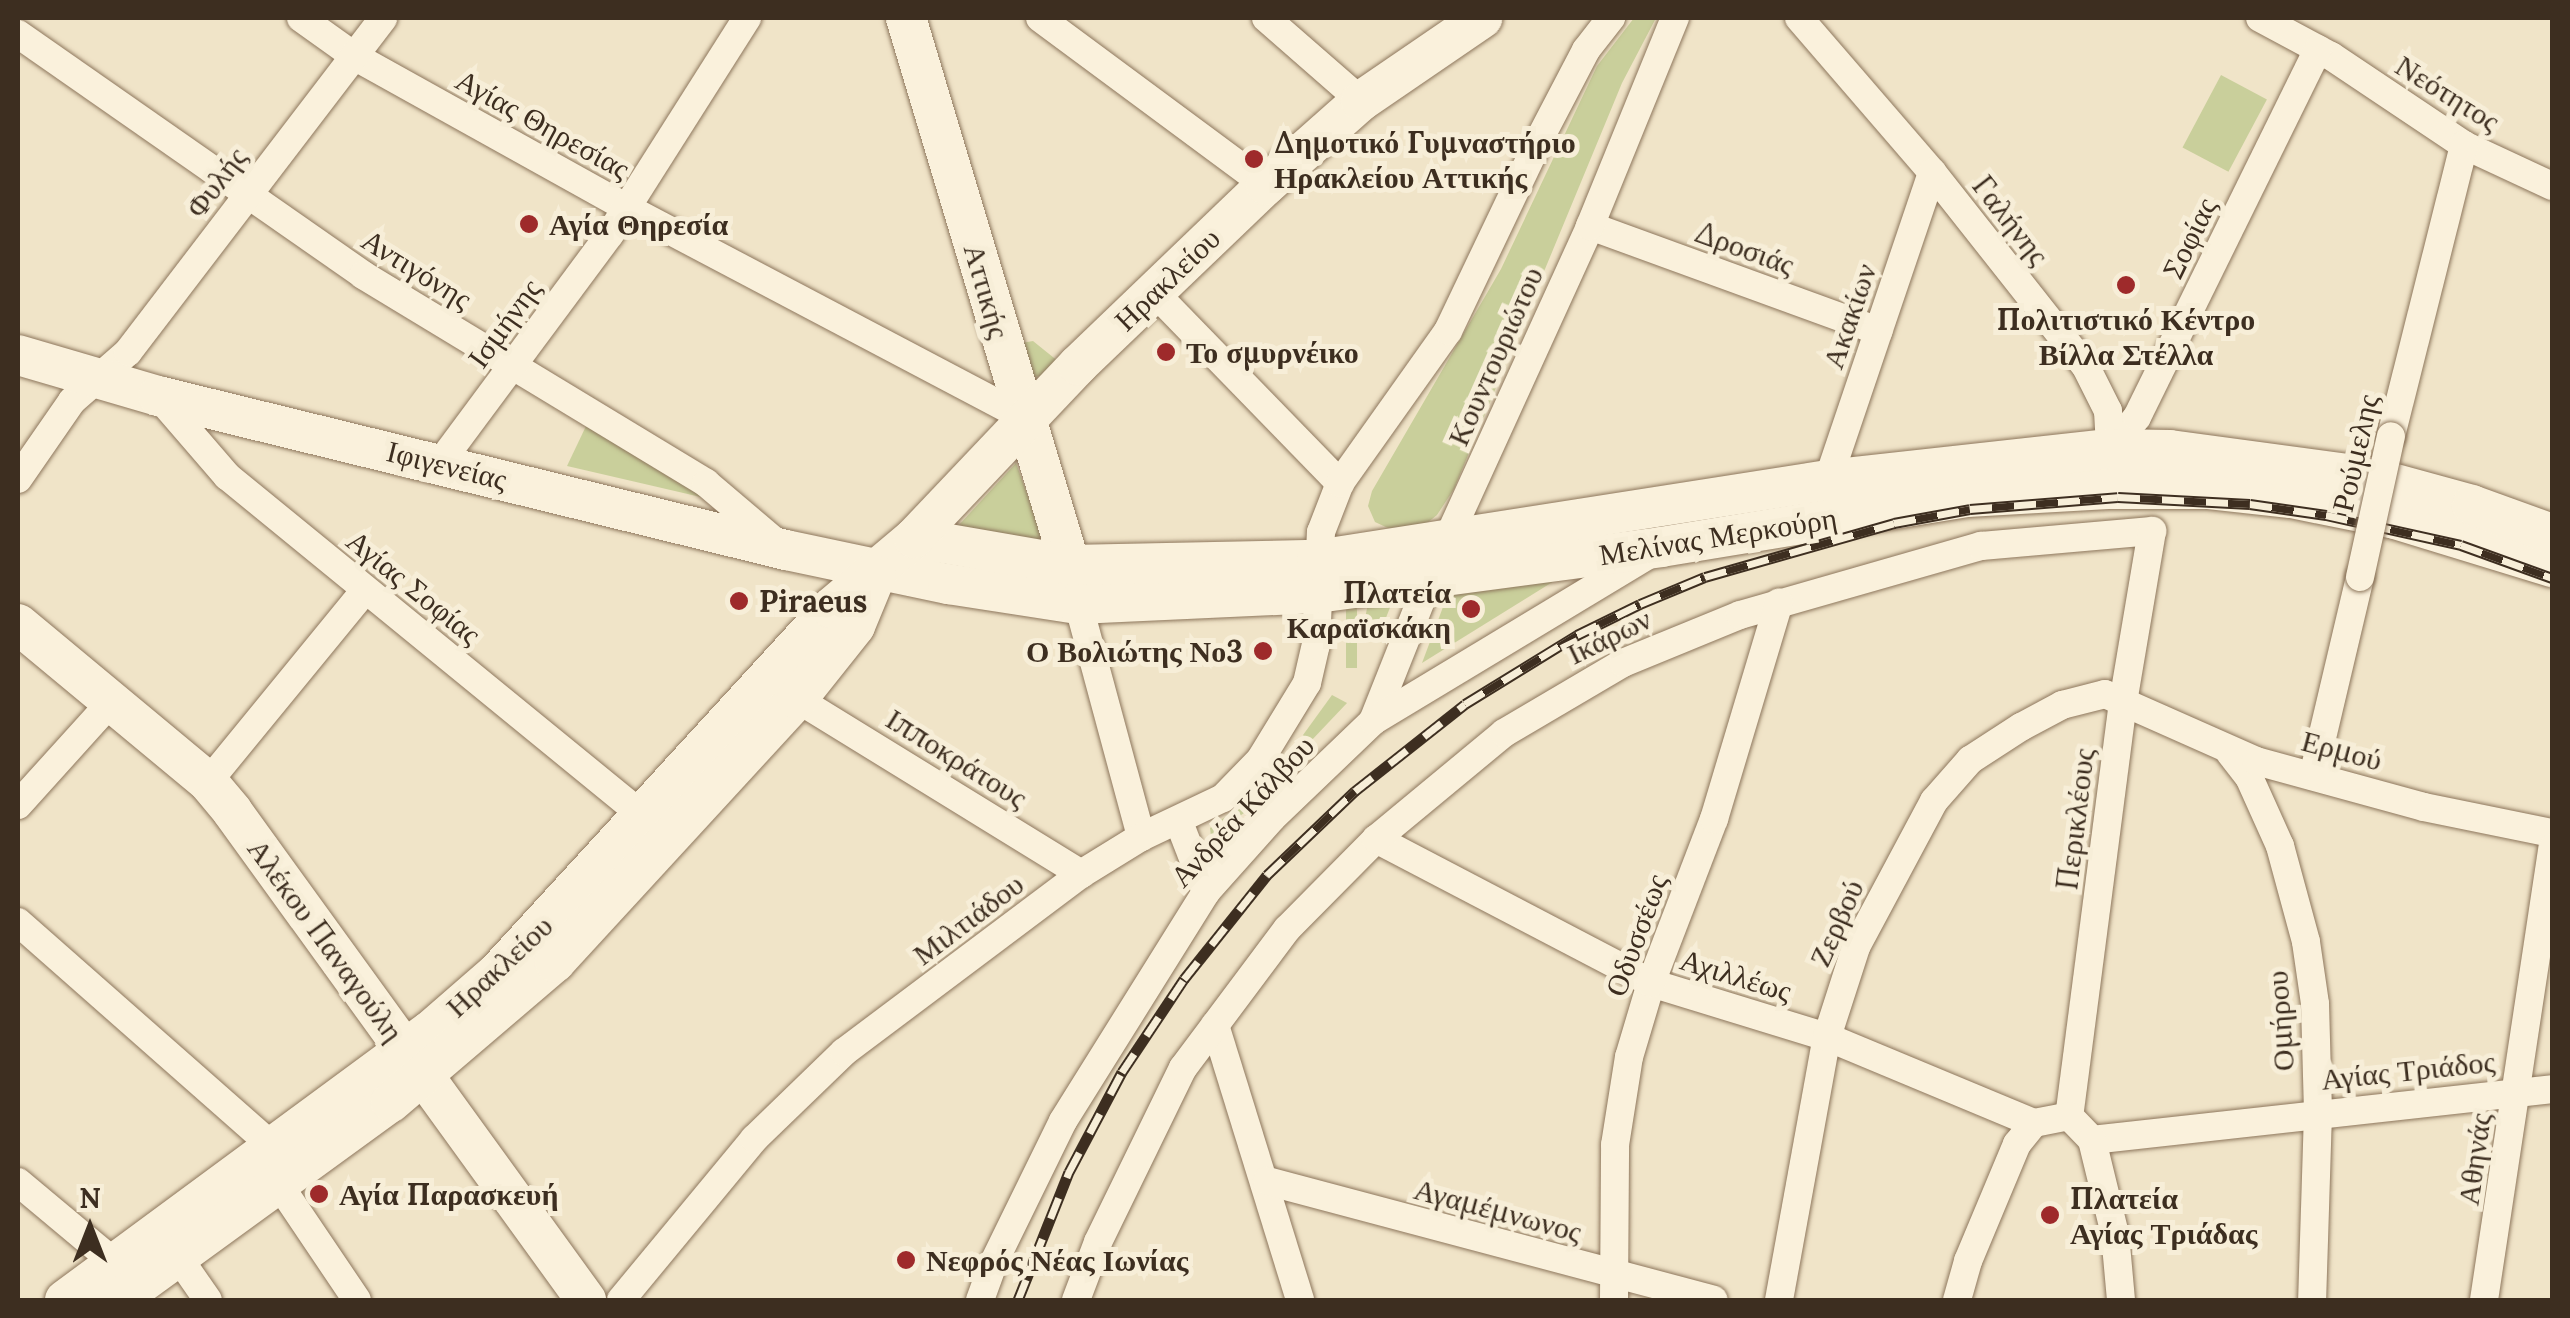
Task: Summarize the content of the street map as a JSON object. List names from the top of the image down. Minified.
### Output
{"streets":{"street":["Νεότητος","Αγίας Θηρεσίας","Φυλής","Γαλήνης","Σοφίας","Δροσιάς","Αντιγόνης","Ηρακλείου","Αττικής","Ακακίων","Ισμήνης","Κουντουριώτου","Ρούμελης","Ιφιγενείας","Μελίνας Μερκούρη","Αγίας Σοφίας","Ικάρων","Ερμού","Ιπποκράτους","Ανδρέα Κάλβου","Περικλέους","Μιλτιάδου","Ζερβού","Οδυσσέως","Αλέκου Παναγούλη","Αχιλλέως","Ομήρου","Αγίας Τριάδος","Αθηνάς","Αγαμέμνωνος"]},"crossings":[["Νεότητος","Σοφίας"],["Νεότητος","Ρούμελης"],["Αγίας Θηρεσίας","Φυλής"],["Αγίας Θηρεσίας","Ηρακλείου"],["Αγίας Θηρεσίας","Αττικής"],["Αγίας Θηρεσίας","Ισμήνης"],["Φυλής","Αντιγόνης"],["Φυλής","Ιφιγενείας"],["Γαλήνης","Σοφίας"],["Γαλήνης","Ακακίων"],["Γαλήνης","Μελίνας Μερκούρη"],["Σοφίας","Μελίνας Μερκούρη"],["Δροσιάς","Ακακίων"],["Δροσιάς","Κουντουριώτου"],["Αντιγόνης","Ισμήνης"],["Αντιγόνης","Ιφιγενείας"],["Ηρακλείου","Αττικής"],["Ηρακλείου","Ιφιγενείας"],["Ηρακλείου","Μελίνας Μερκούρη"],["Ηρακλείου","Αγίας Σοφίας"],["Ηρακλείου","Ιπποκράτους"],["Ηρακλείου","Αλέκου Παναγούλη"],["Αττικής","Μελίνας Μερκούρη"],["Ακακίων","Μελίνας Μερκούρη"],["Ισμήνης","Ιφιγενείας"],["Κουντουριώτου","Μελίνας Μερκούρη"],["Κουντουριώτου","Ανδρέα Κάλβου"],["Κουντουριώτου","Μιλτιάδου"],["Ρούμελης","Ερμού"],["Ιφιγενείας","Μελίνας Μερκούρη"],["Ιφιγενείας","Αγίας Σοφίας"],["Μελίνας Μερκούρη","Ανδρέα Κάλβου"],["Μελίνας Μερκούρη","Μιλτιάδου"],["Ικάρων","Περικλέους"],["Ικάρων","Οδυσσέως"],["Ικάρων","Αχιλλέως"],["Ερμού","Περικλέους"],["Ερμού","Ζερβού"],["Ερμού","Ομήρου"],["Ιπποκράτους","Μιλτιάδου"],["Περικλέους","Ζερβού"],["Ζερβού","Αχιλλέως"],["Οδυσσέως","Αχιλλέως"],["Οδυσσέως","Αγαμέμνωνος"],["Ομήρου","Αγίας Τριάδος"],["Αγίας Τριάδος","Αθηνάς"]],"places":["Δημοτικό Γυμναστήριο Ηρακλείου Αττικής","Αγία Θηρεσία","Πολιτιστικό Κέντρο Βίλλα Στέλλα","Το σμυρνέικο","Piraeus","Πλατεία Καραϊσκάκη","Ο Βολιώτης Νο3","Αγία Παρασκευή","Πλατεία Αγίας Τριάδας","Νεφρός Νέας Ιωνίας"],"north":"top"}
